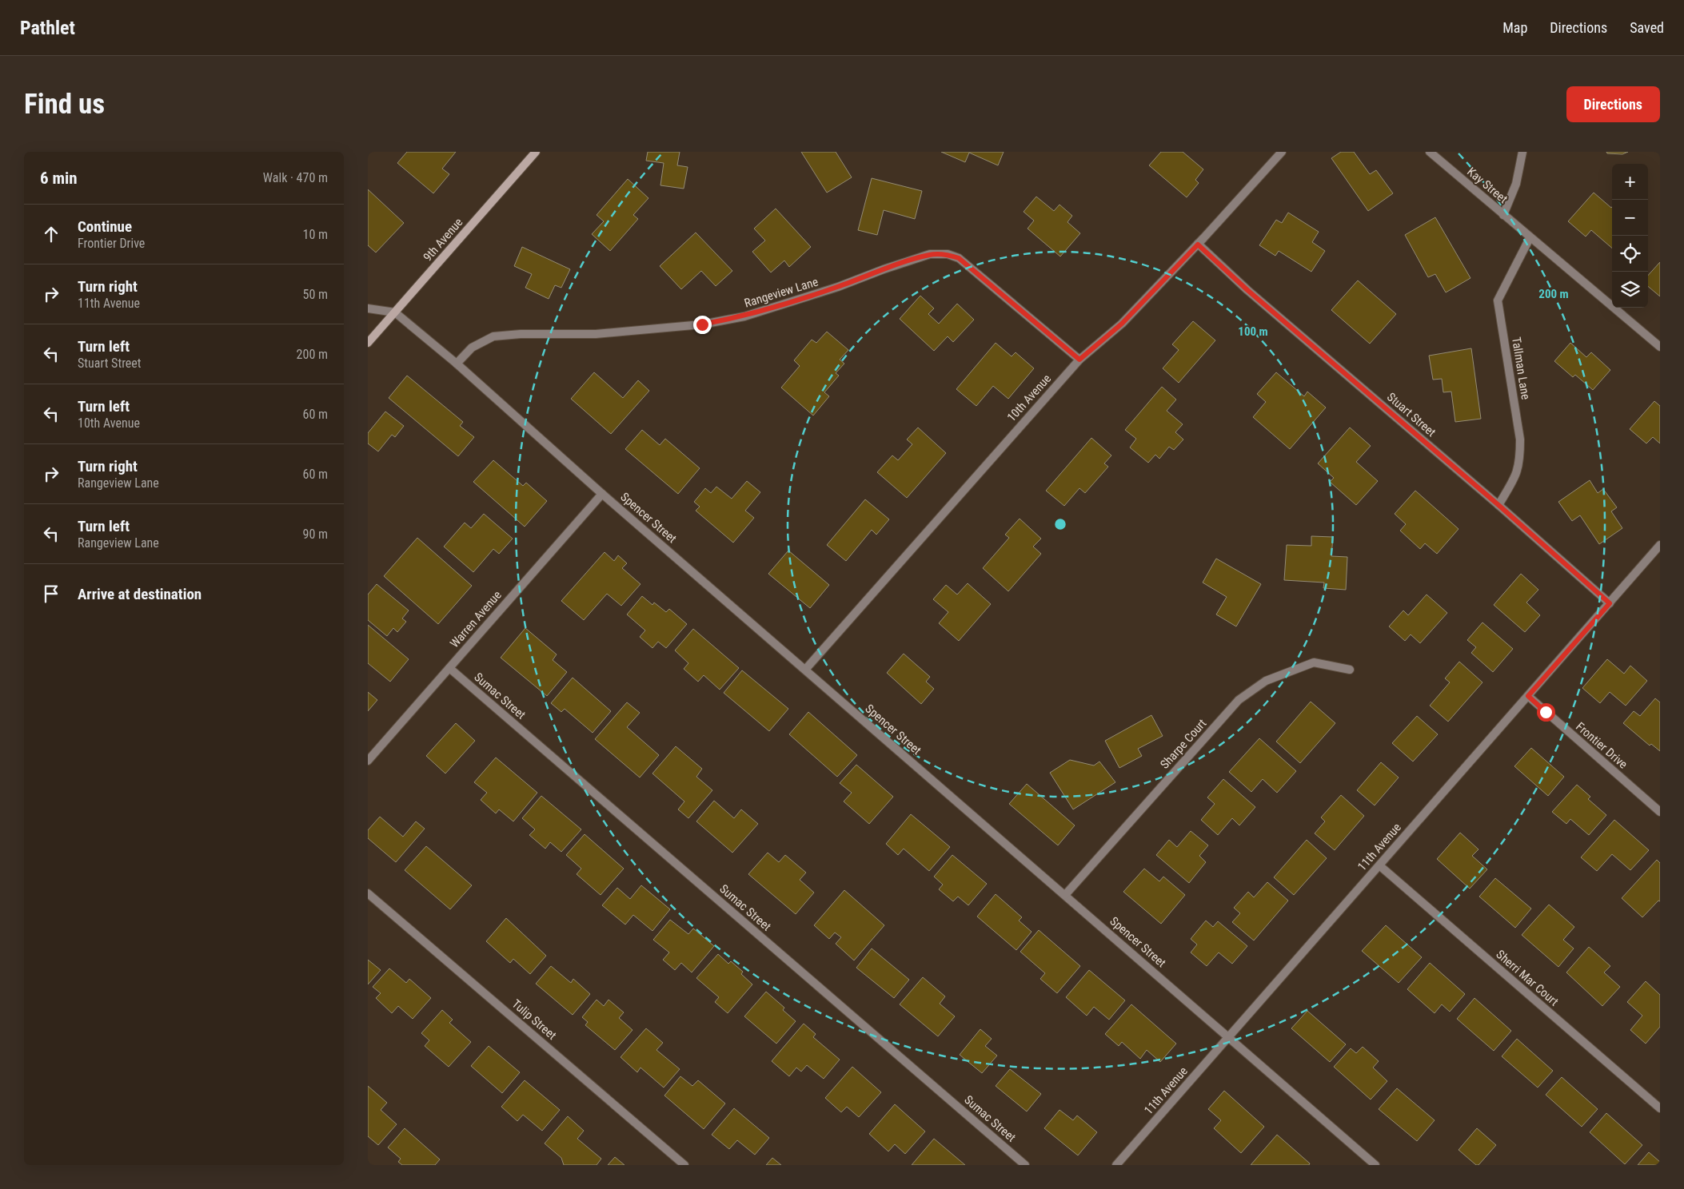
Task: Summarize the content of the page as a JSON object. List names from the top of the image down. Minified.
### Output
{"streets":{"main road":["9th Avenue"],"street":["Kay Street","Rangeview Lane","Tallman Lane","10th Avenue","Stuart Street","Spencer Street","Warren Avenue","Sumac Street","Sharpe Court","Frontier Drive","11th Avenue","Sherri Mar Court","Tulip Street"]},"crossings":[["Kay Street","Tallman Lane"],["9th Avenue","Spencer Street"],["Rangeview Lane","10th Avenue"],["Rangeview Lane","Spencer Street"],["Tallman Lane","Stuart Street"],["10th Avenue","Stuart Street"],["10th Avenue","Spencer Street"],["Stuart Street","11th Avenue"],["Spencer Street","Warren Avenue"],["Spencer Street","Sharpe Court"],["Spencer Street","11th Avenue"],["Warren Avenue","Sumac Street"],["Frontier Drive","11th Avenue"],["11th Avenue","Sherri Mar Court"]],"page":{"header":"Pathlet","nav":["Map","Directions","Saved"],"buttons":"Directions","title":"Find us","heading":["6 min","Walk · 470 m"],"map_buttons":["+","−"],"list":[["Continue","Frontier Drive","10 m"],["Turn right","11th Avenue","50 m"],["Turn left","Stuart Street","200 m"],["Turn left","10th Avenue","60 m"],["Turn right","Rangeview Lane","60 m"],["Turn left","Rangeview Lane","90 m"],"Arrive at destination"]},"rings":["200 m","100 m"]}
